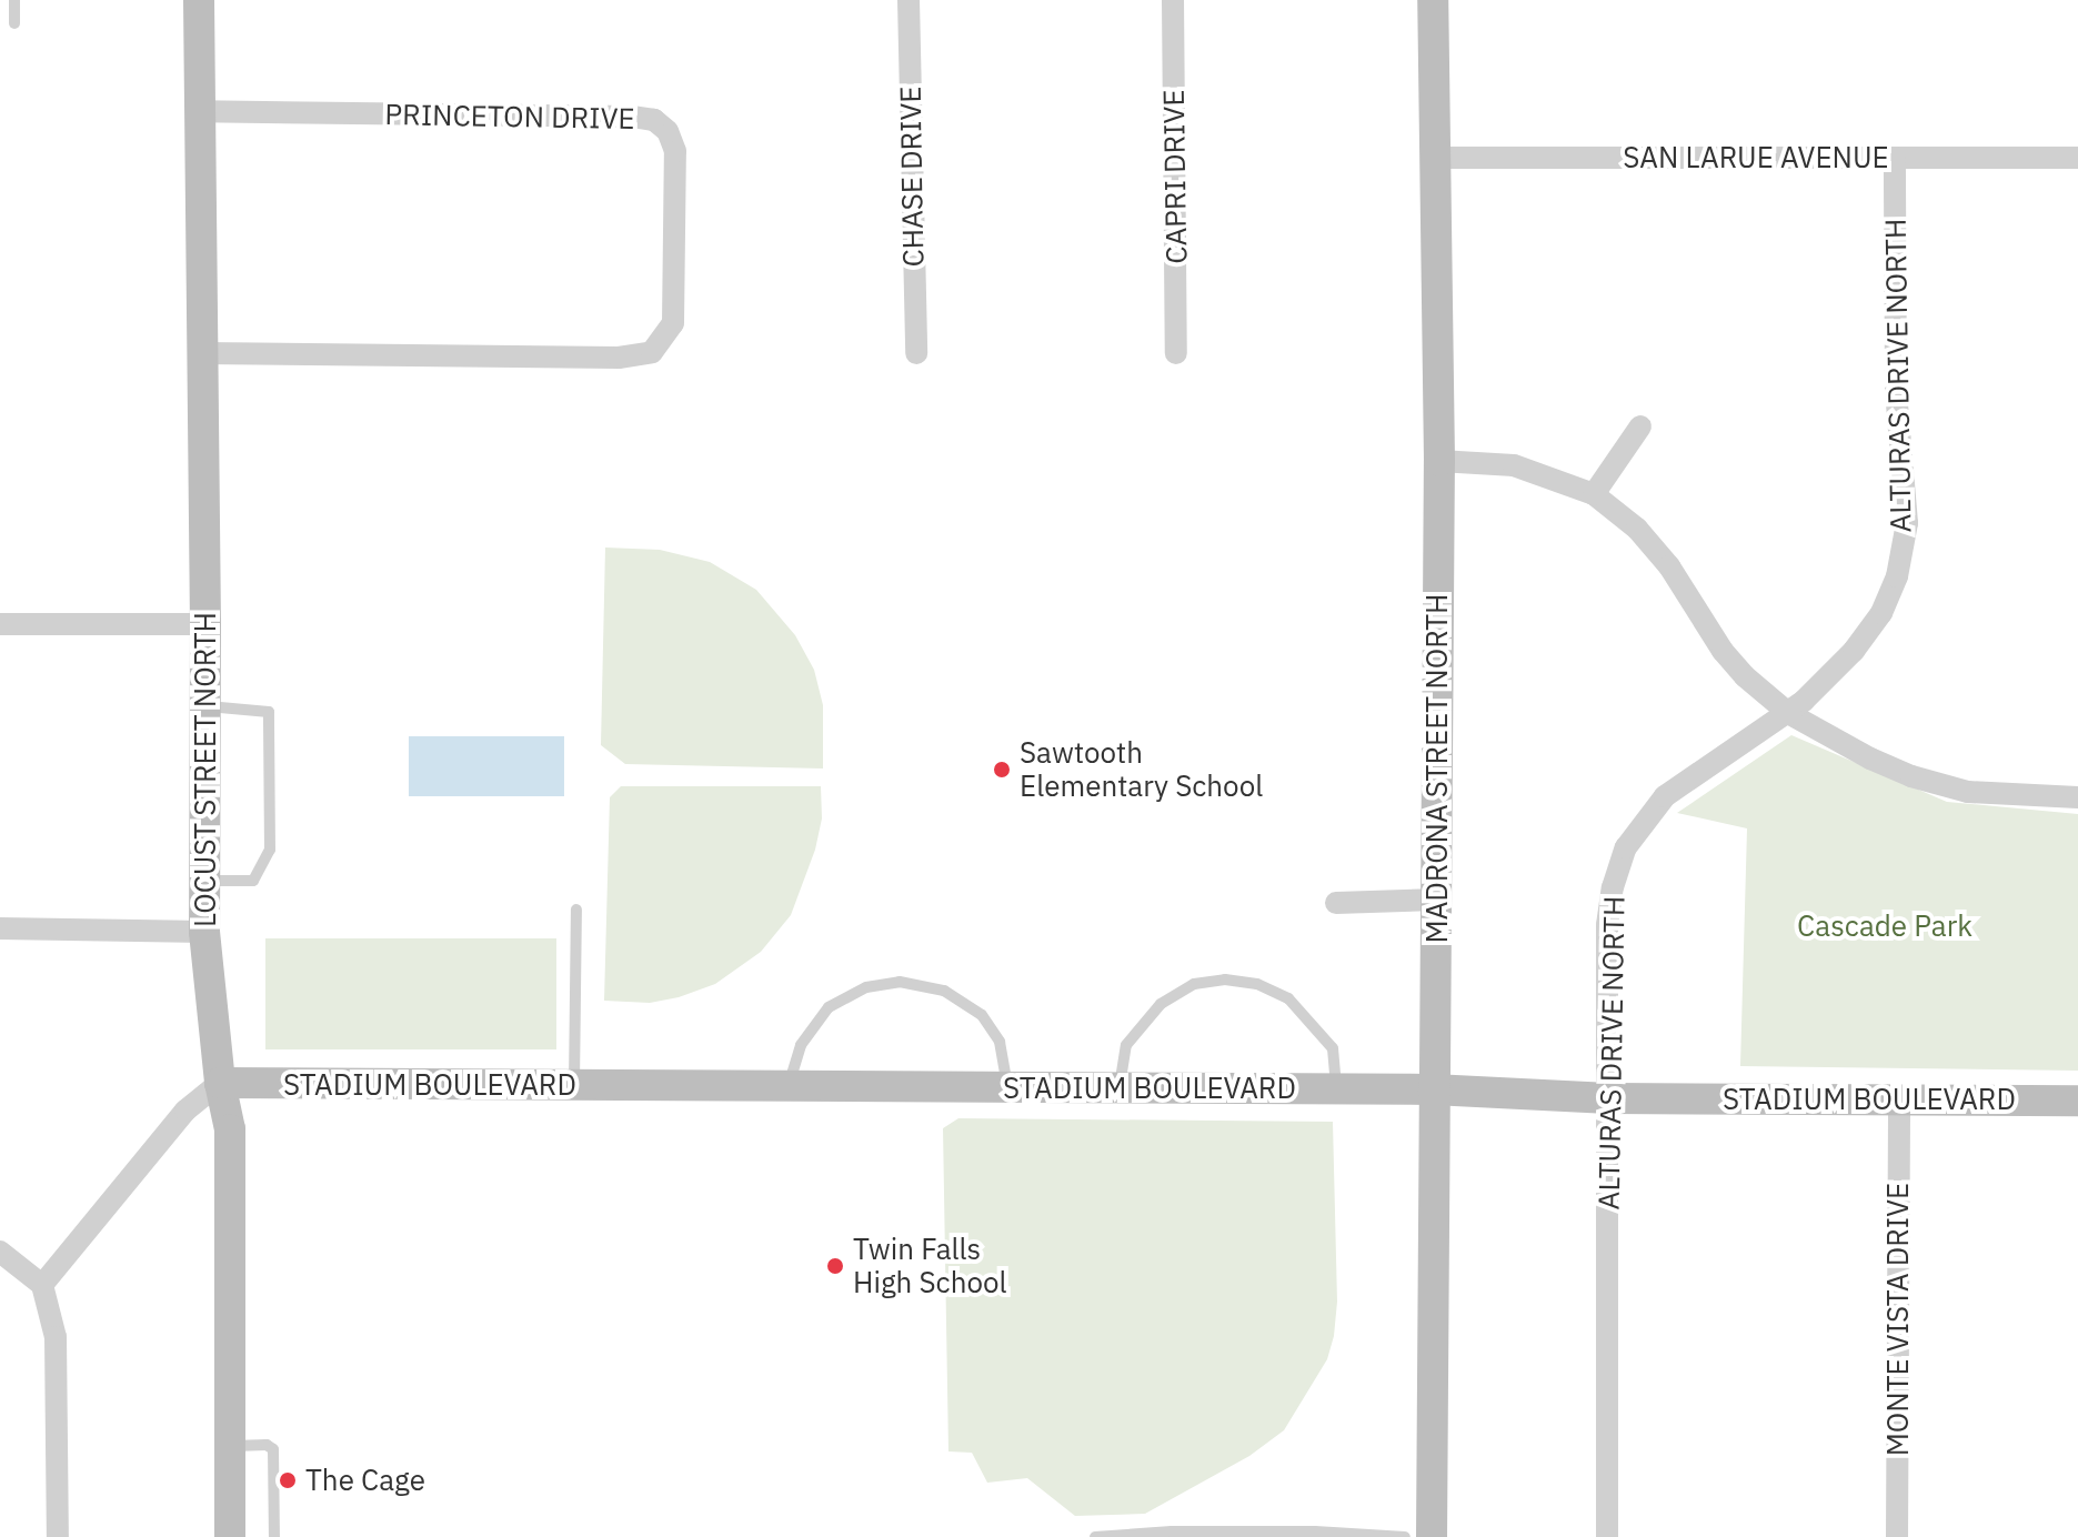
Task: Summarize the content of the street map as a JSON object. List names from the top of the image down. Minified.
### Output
{"streets":{"street":["PRINCETON DRIVE","SAN LARUE AVENUE","CHASE DRIVE","CAPRI DRIVE","ALTURAS DRIVE NORTH","MADRONA STREET NORTH","LOCUST STREET NORTH","STADIUM BOULEVARD","MONTE VISTA DRIVE"]},"crossings":[["PRINCETON DRIVE","LOCUST STREET NORTH"],["SAN LARUE AVENUE","ALTURAS DRIVE NORTH"],["SAN LARUE AVENUE","MADRONA STREET NORTH"],["ALTURAS DRIVE NORTH","STADIUM BOULEVARD"],["MADRONA STREET NORTH","STADIUM BOULEVARD"],["LOCUST STREET NORTH","STADIUM BOULEVARD"],["STADIUM BOULEVARD","MONTE VISTA DRIVE"]],"parks":["Cascade Park"],"places":["Sawtooth Elementary School","Twin Falls High School","The Cage"]}
